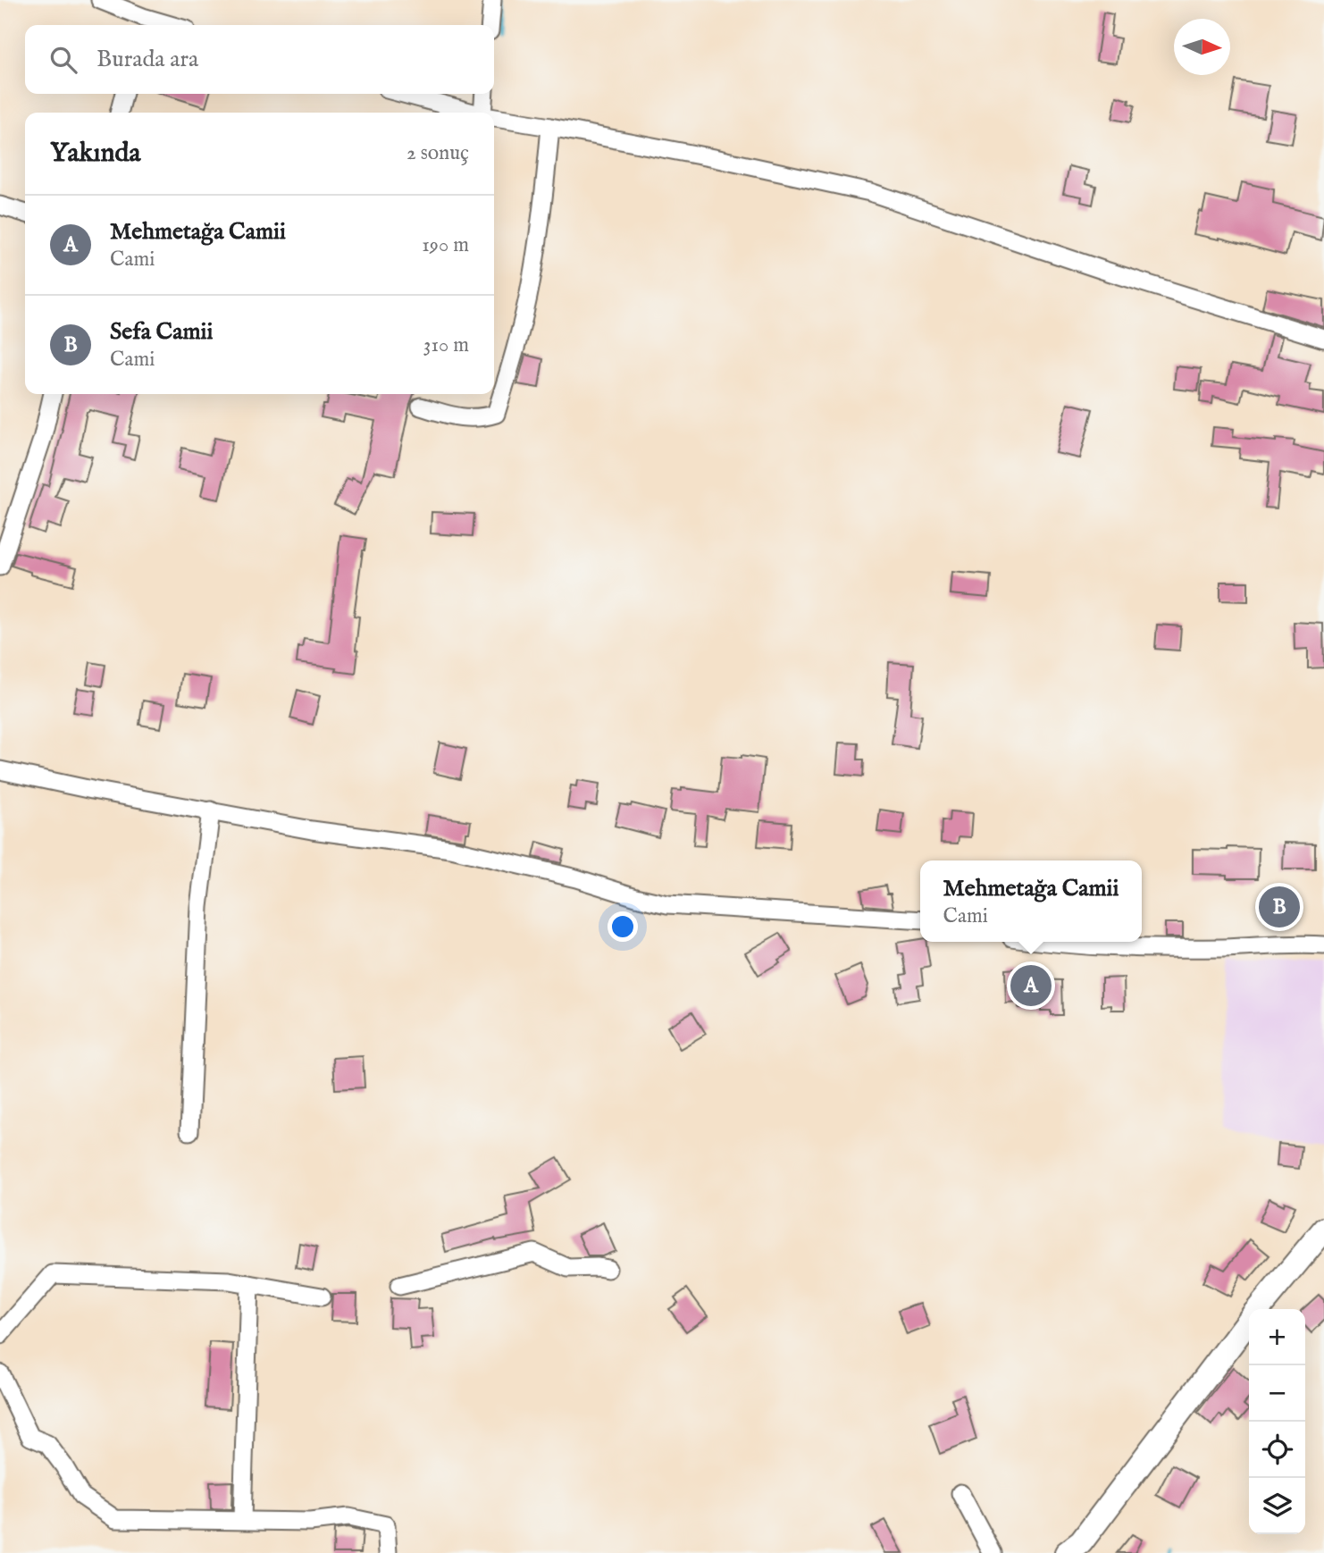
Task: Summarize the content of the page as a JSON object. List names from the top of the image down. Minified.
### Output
{"north":"right","page":{"search":"Burada ara","heading":["Yakında","2 sonuç"],"list":[{"mark":"A","name":"Mehmetağa Camii","note":"Cami","value":"190 m"},{"mark":"B","name":"Sefa Camii","note":"Cami","value":"310 m"}],"popup":["Mehmetağa Camii","Cami"],"pins":["B","A"],"map_buttons":["+","−"]}}
